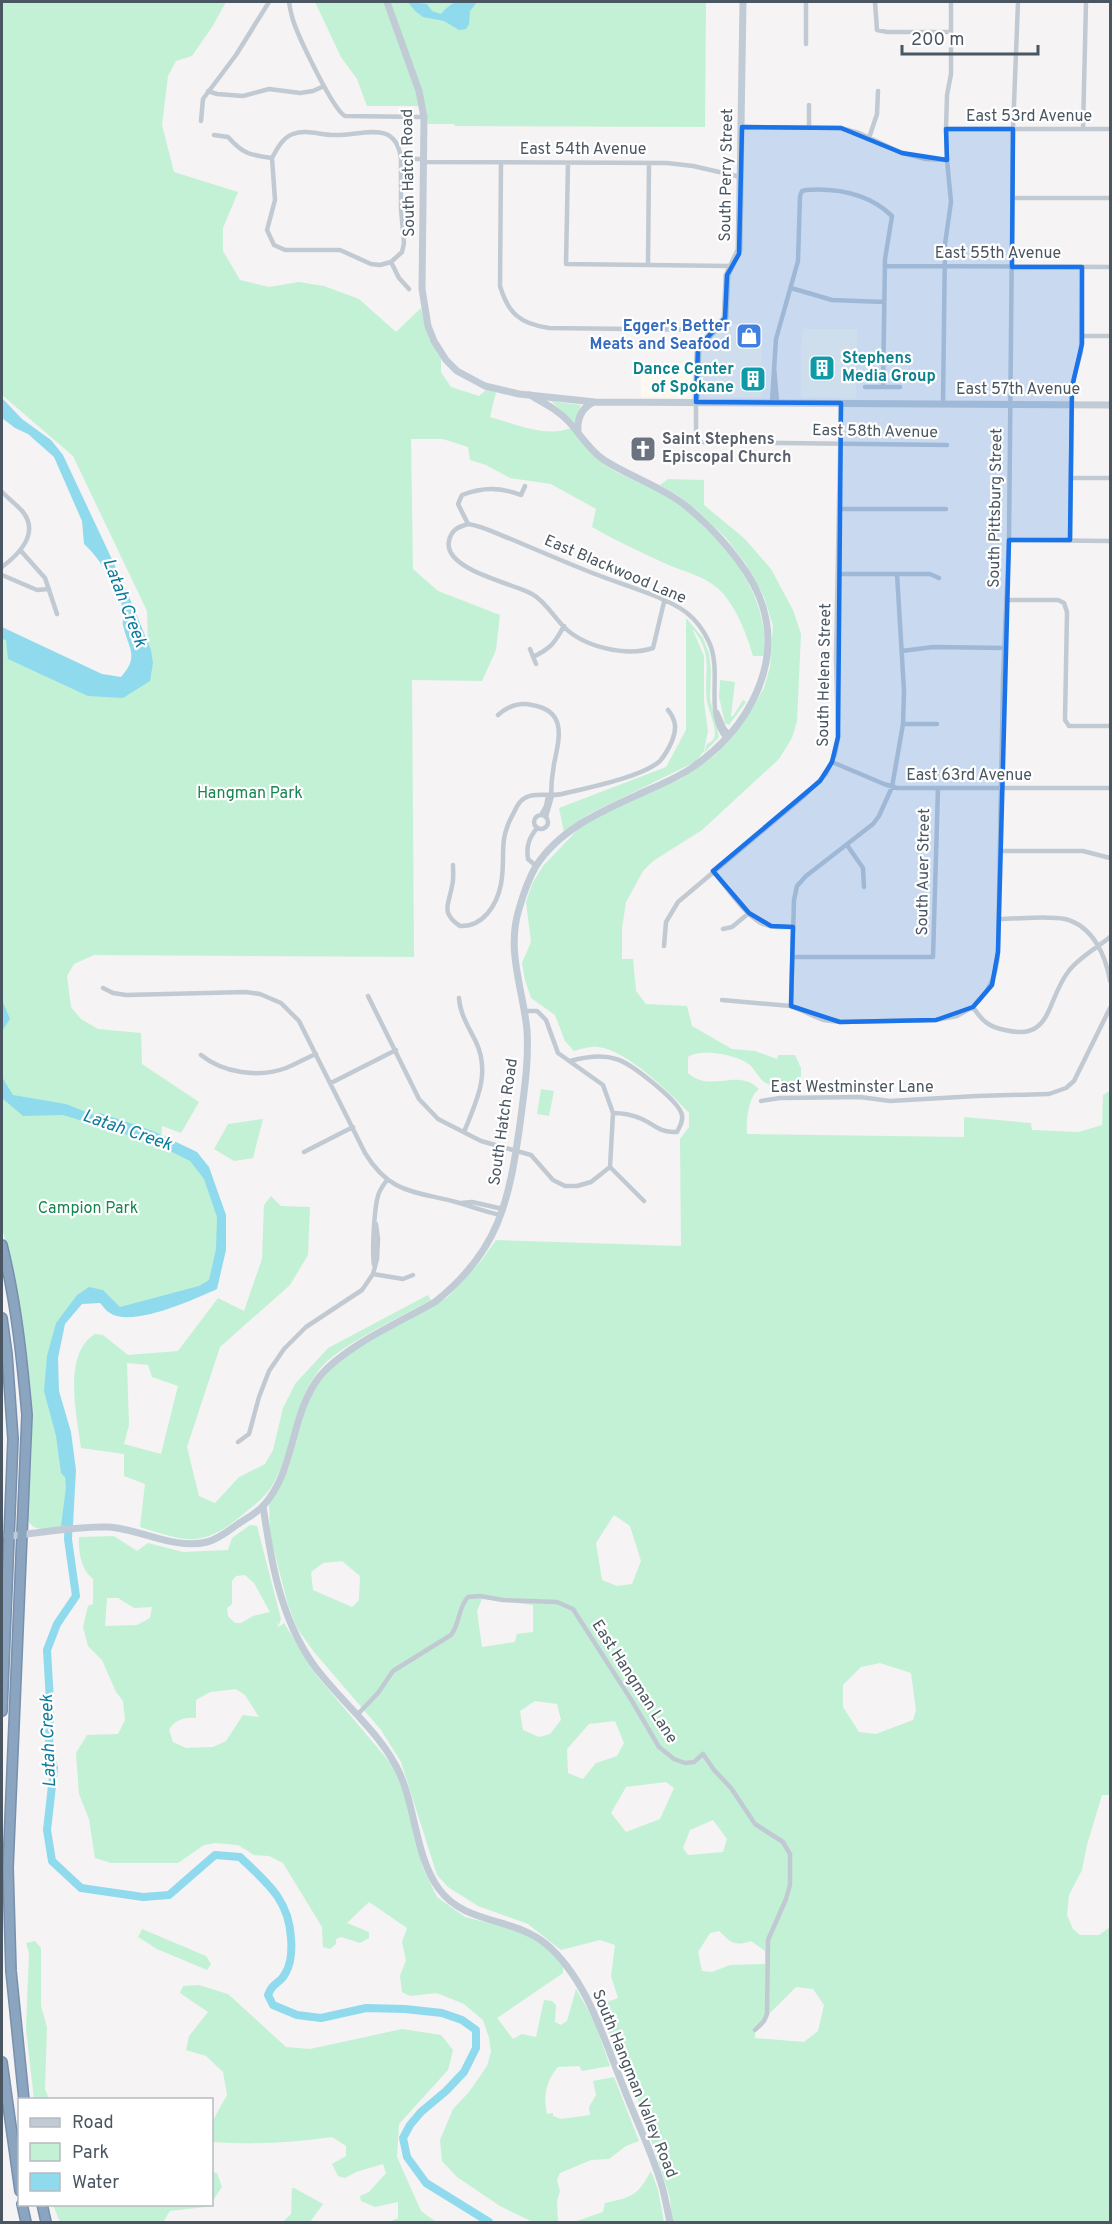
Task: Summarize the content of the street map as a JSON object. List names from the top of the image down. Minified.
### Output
{"streets":{"main road":["South Hatch Road","South Perry Street","East 57th Avenue","South Hangman Valley Road"],"street":["East 53rd Avenue","East 54th Avenue","East 55th Avenue","East 58th Avenue","South Pittsburg Street","East Blackwood Lane","South Helena Street","East 63rd Avenue","South Auer Street","East Westminster Lane","East Hangman Lane"]},"crossings":[["East 53rd Avenue","South Pittsburg Street"],["East 54th Avenue","South Hatch Road"],["East 54th Avenue","South Perry Street"],["South Hatch Road","East 57th Avenue"],["South Hatch Road","East Blackwood Lane"],["South Hatch Road","South Hangman Valley Road"],["South Perry Street","East 57th Avenue"],["South Perry Street","East 58th Avenue"],["East 55th Avenue","South Pittsburg Street"],["East 57th Avenue","South Pittsburg Street"],["East 57th Avenue","South Helena Street"],["East 58th Avenue","South Helena Street"],["South Pittsburg Street","East 63rd Avenue"],["South Helena Street","East 63rd Avenue"],["East 63rd Avenue","South Auer Street"],["East Hangman Lane","South Hangman Valley Road"]],"water":["Latah Creek"],"parks":["Hangman Park","Campion Park"],"places":{"shop":["Egger's Better Meats and Seafood"],"building":["Stephens Media Group","Dance Center of Spokane"],"church":["Saint Stephens Episcopal Church"]},"legend":["Road","Park","Water"],"scale_bar":"200 m"}
